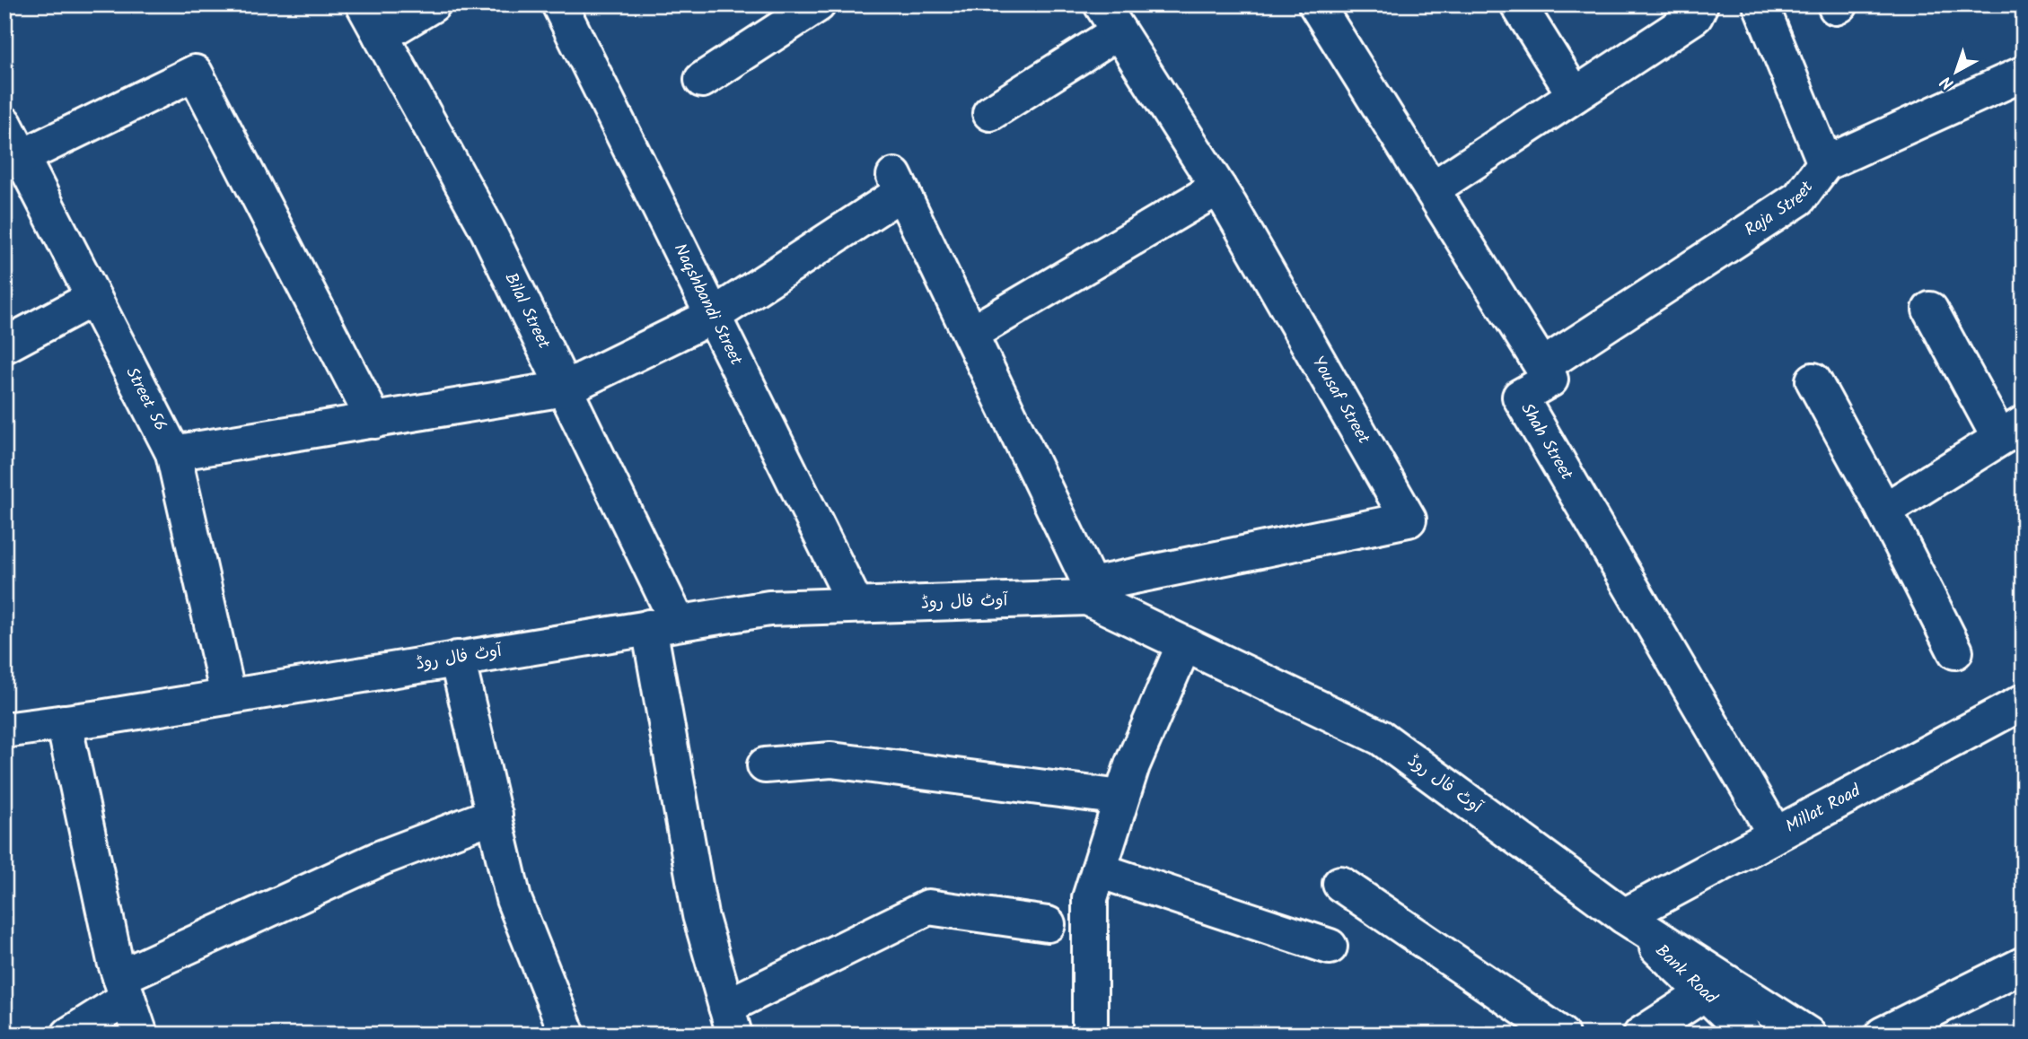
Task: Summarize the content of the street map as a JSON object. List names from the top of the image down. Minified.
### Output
{"streets":{"street":["Raja Street","Naqshbandi Street","Bilal Street","Street 56","Yousaf Street","Shah Street","آوٹ فال روڈ","Millat Road","Bank Road"]},"crossings":[["Raja Street","Shah Street"],["Naqshbandi Street","آوٹ فال روڈ"],["Bilal Street","آوٹ فال روڈ"],["Street 56","آوٹ فال روڈ"],["Yousaf Street","آوٹ فال روڈ"],["Shah Street","Millat Road"],["آوٹ فال روڈ","Millat Road"],["آوٹ فال روڈ","Bank Road"],["Millat Road","Bank Road"]],"north":"bottom left"}
